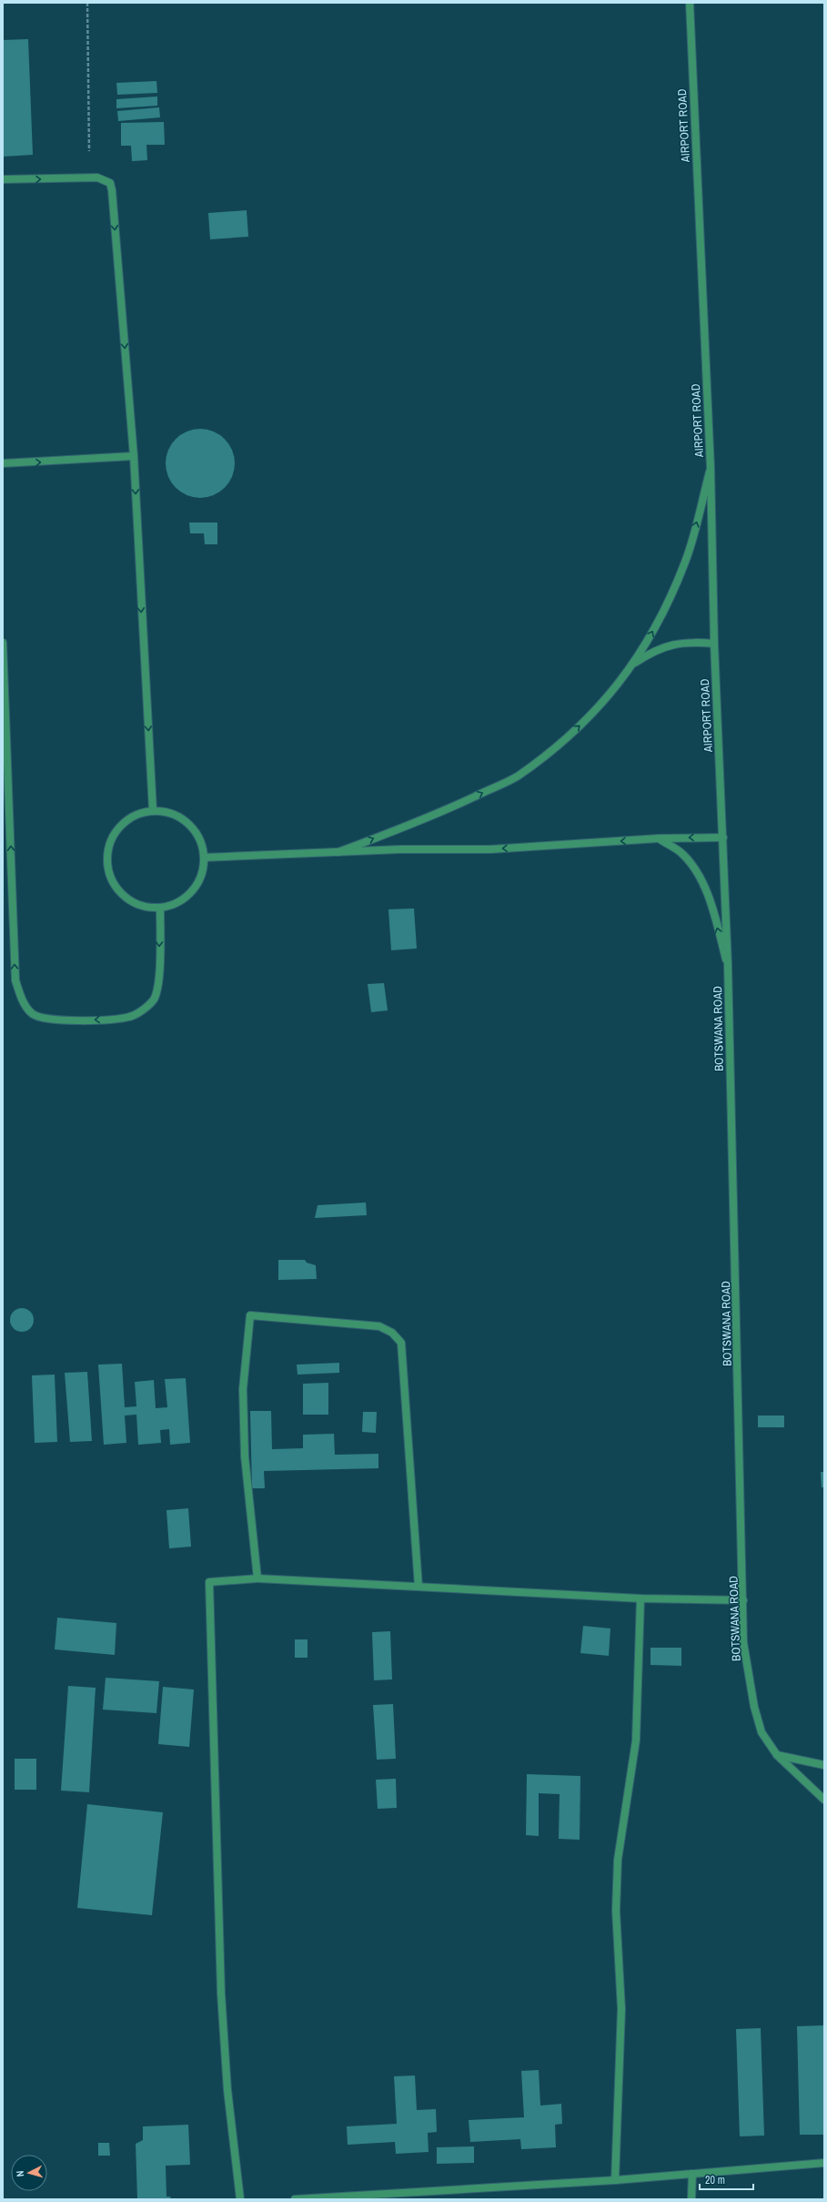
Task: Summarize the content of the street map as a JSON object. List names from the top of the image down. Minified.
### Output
{"streets":{"street":["AIRPORT ROAD","BOTSWANA ROAD"]},"crossings":[["AIRPORT ROAD","BOTSWANA ROAD"]],"scale_bar":"20 m","north":"left"}
